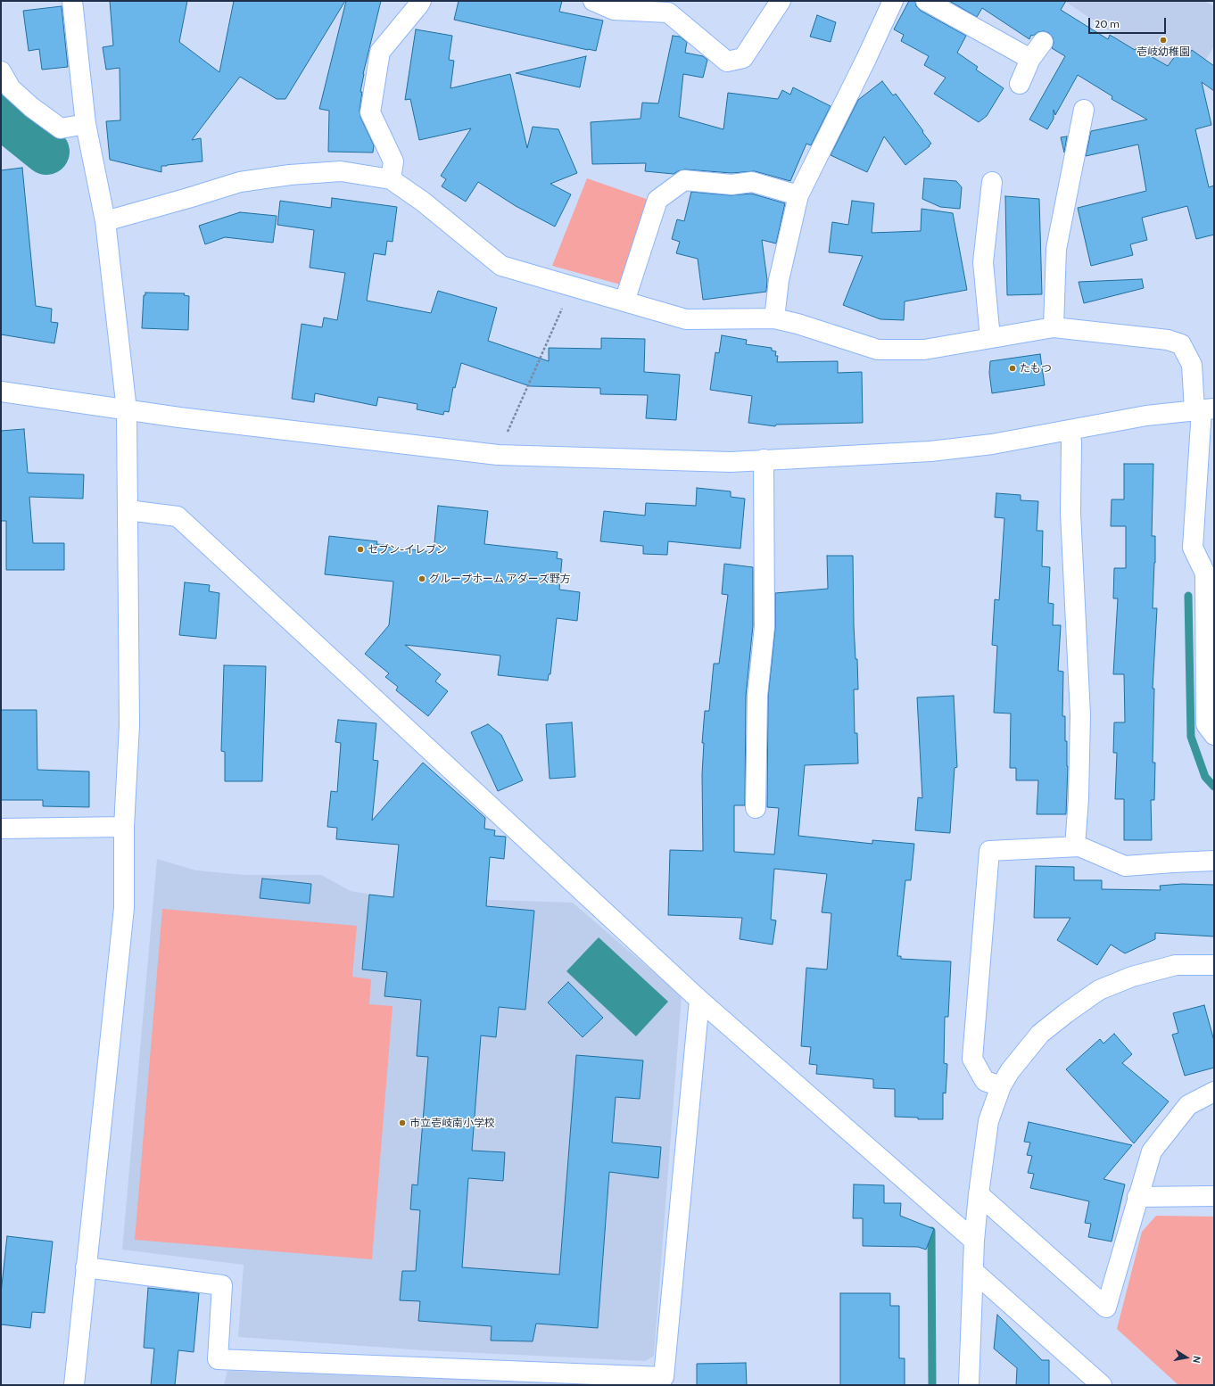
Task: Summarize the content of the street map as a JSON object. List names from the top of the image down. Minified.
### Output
{"places":["壱岐幼稚園","たもつ","セブン-イレブン","グループホーム アダーズ野方","市立壱岐南小学校"],"scale_bar":"20 m","north":"right"}
